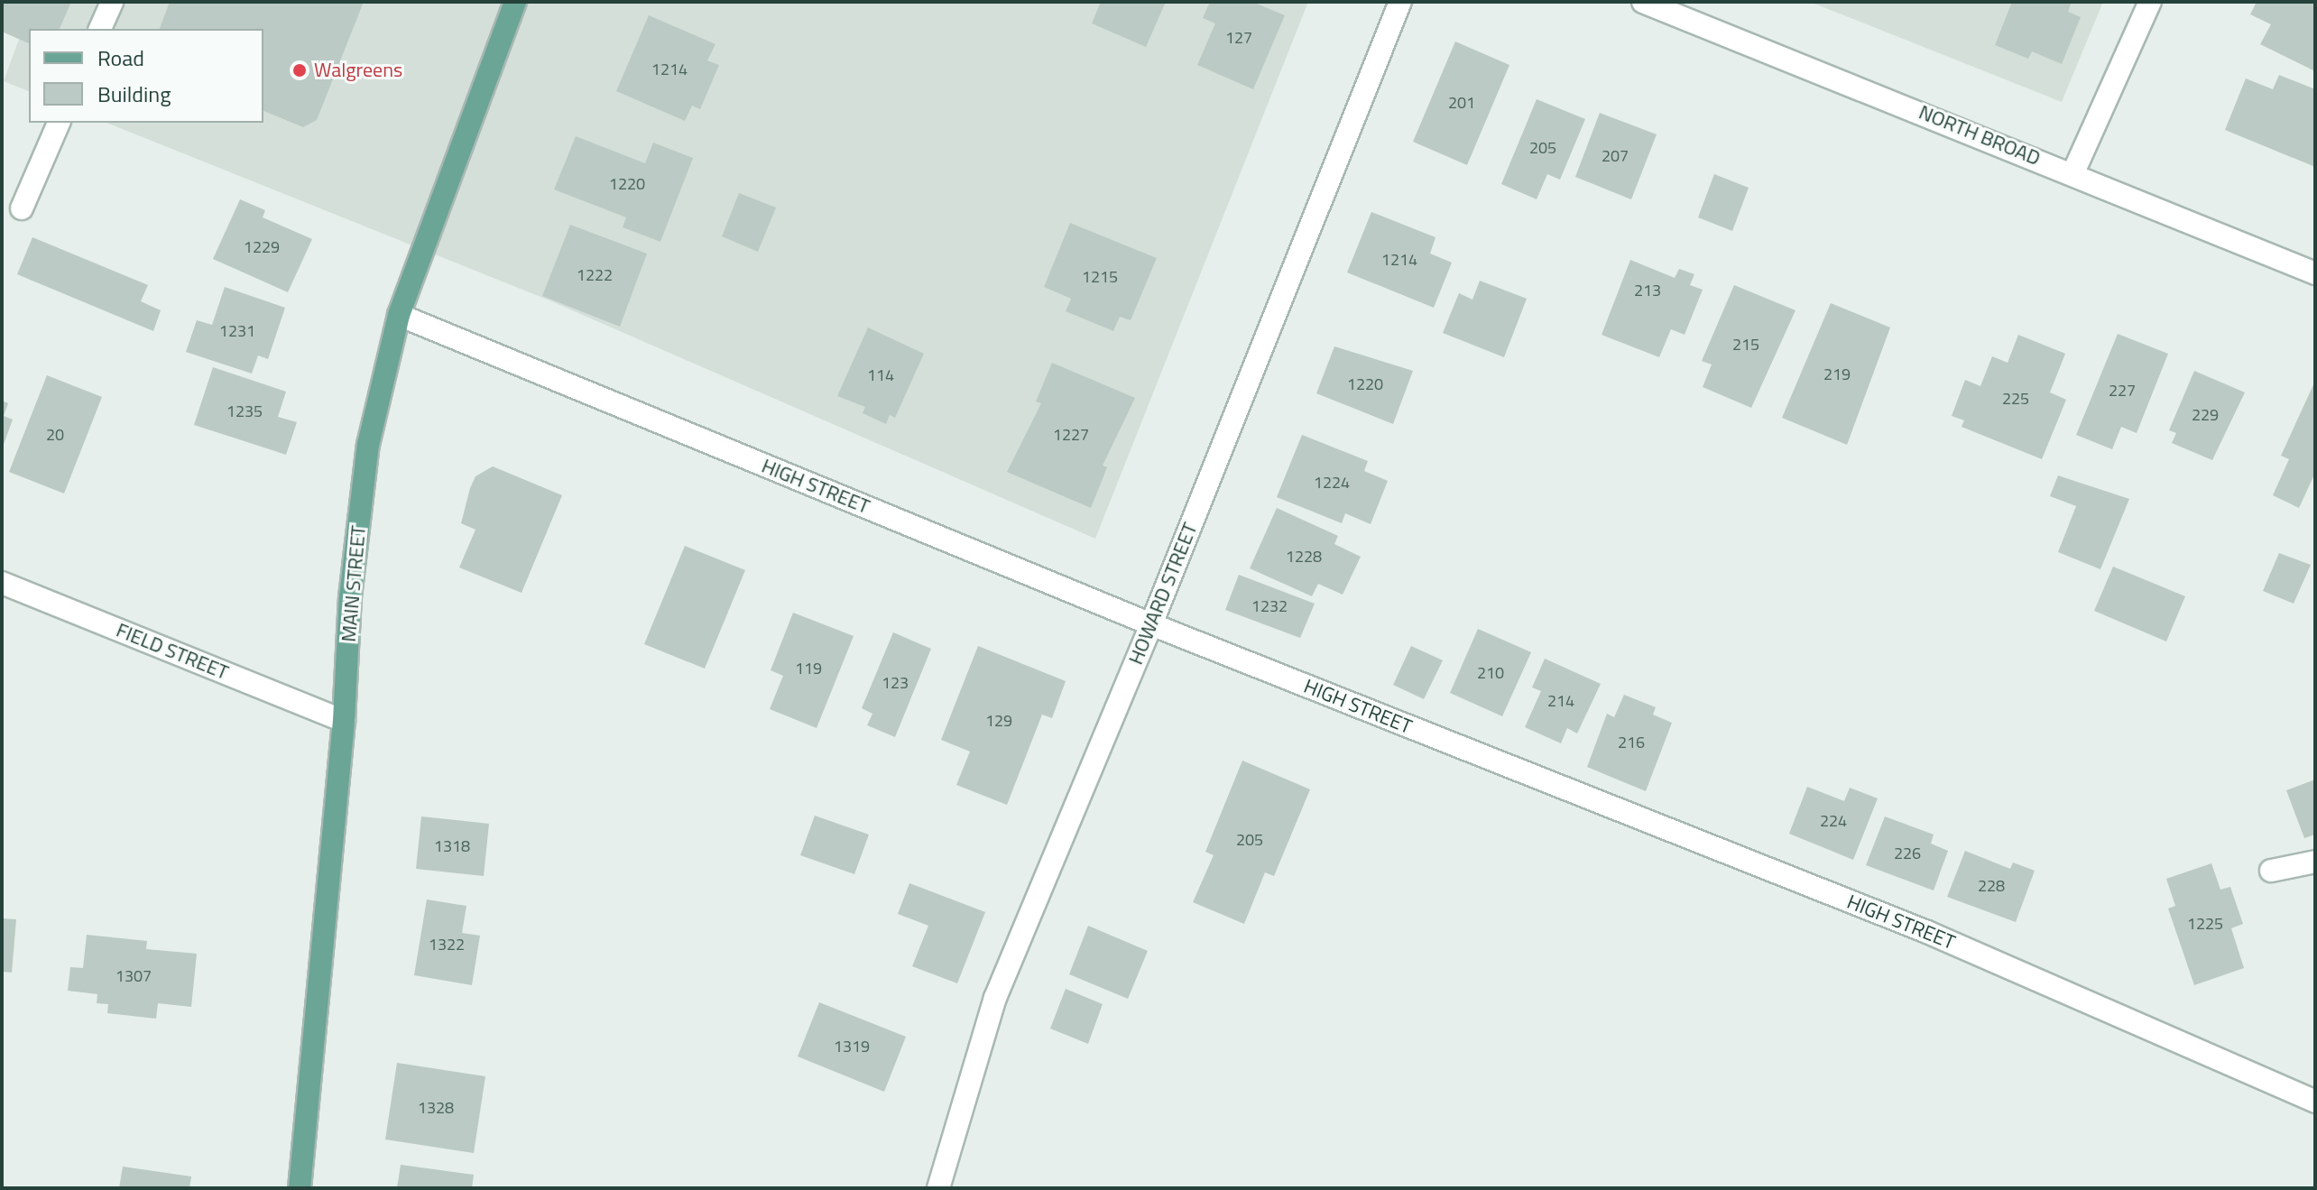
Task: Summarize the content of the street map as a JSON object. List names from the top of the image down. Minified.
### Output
{"streets":{"main road":["MAIN STREET"],"street":["NORTH BROAD","HIGH STREET","HOWARD STREET","FIELD STREET"]},"crossings":[["HIGH STREET","MAIN STREET"],["HIGH STREET","HOWARD STREET"],["MAIN STREET","FIELD STREET"]],"places":["Walgreens"],"house_numbers":["127","1214","201","205","207","1220","1229","1214","1222","1215","213","1231","215","219","114","1220","227","225","1235","229","20","1227","1224","1228","1232","119","210","123","214","129","216","224","205","1318","226","228","1225","1322","1307","1319","1328"],"legend":["Road","Building"]}
